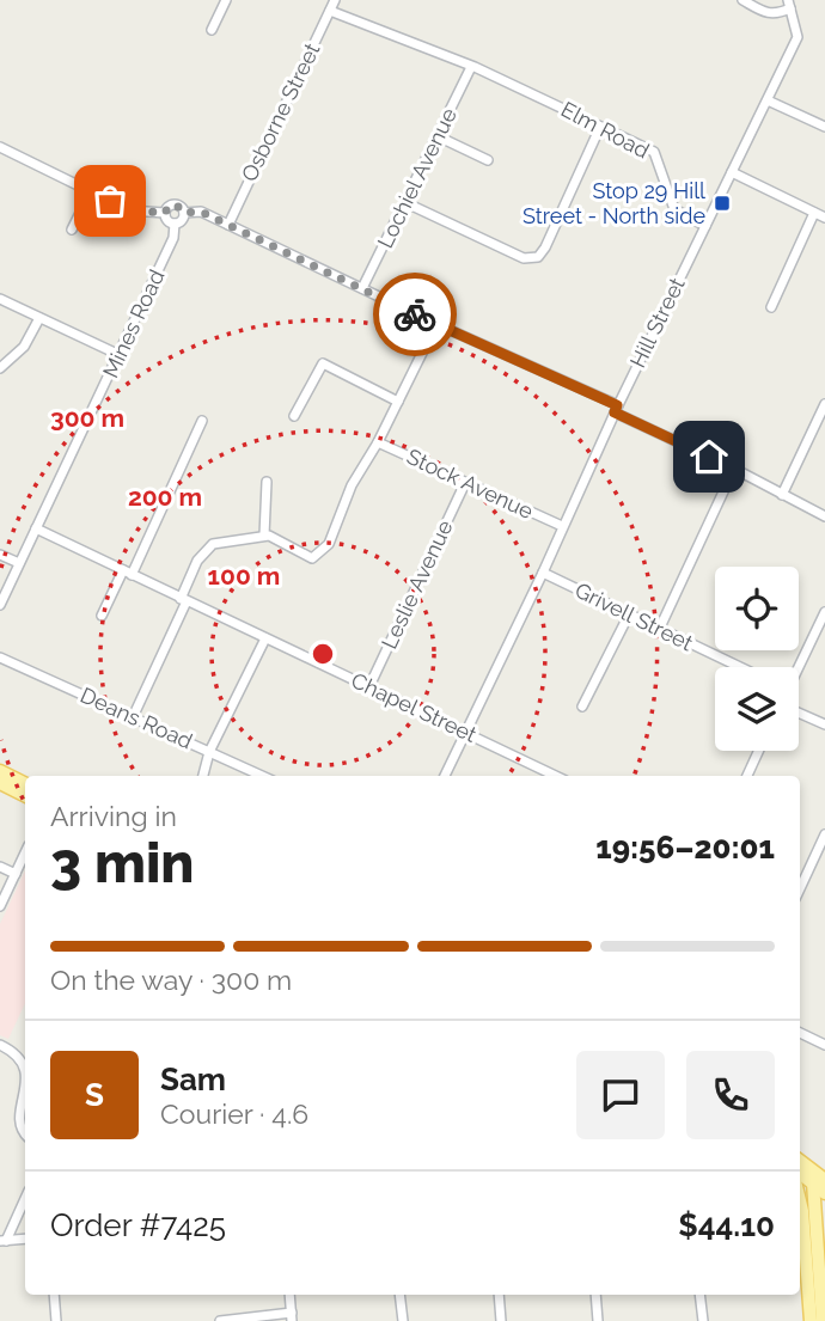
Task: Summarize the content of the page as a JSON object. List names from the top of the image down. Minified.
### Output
{"streets":{"street":["Osborne Street","Elm Road","Lochiel Avenue","Hill Street","Mines Road","Stock Avenue","Leslie Avenue","Grivell Street","Chapel Street","Deans Road"]},"crossings":[["Osborne Street","Elm Road"],["Elm Road","Lochiel Avenue"],["Elm Road","Hill Street"],["Hill Street","Stock Avenue"],["Hill Street","Grivell Street"],["Hill Street","Chapel Street"],["Mines Road","Chapel Street"],["Stock Avenue","Leslie Avenue"],["Leslie Avenue","Chapel Street"]],"places":{"transit":["Stop 29 Hill Street - North side"]},"page":{"heading":["3 min","Arriving in","19:56–20:01"],"panel":["Sam","Courier · 4.6","Order #7425","$44.10"],"bar":"On the way · 300 m","round":"S"},"rings":["300 m","200 m","100 m"]}
